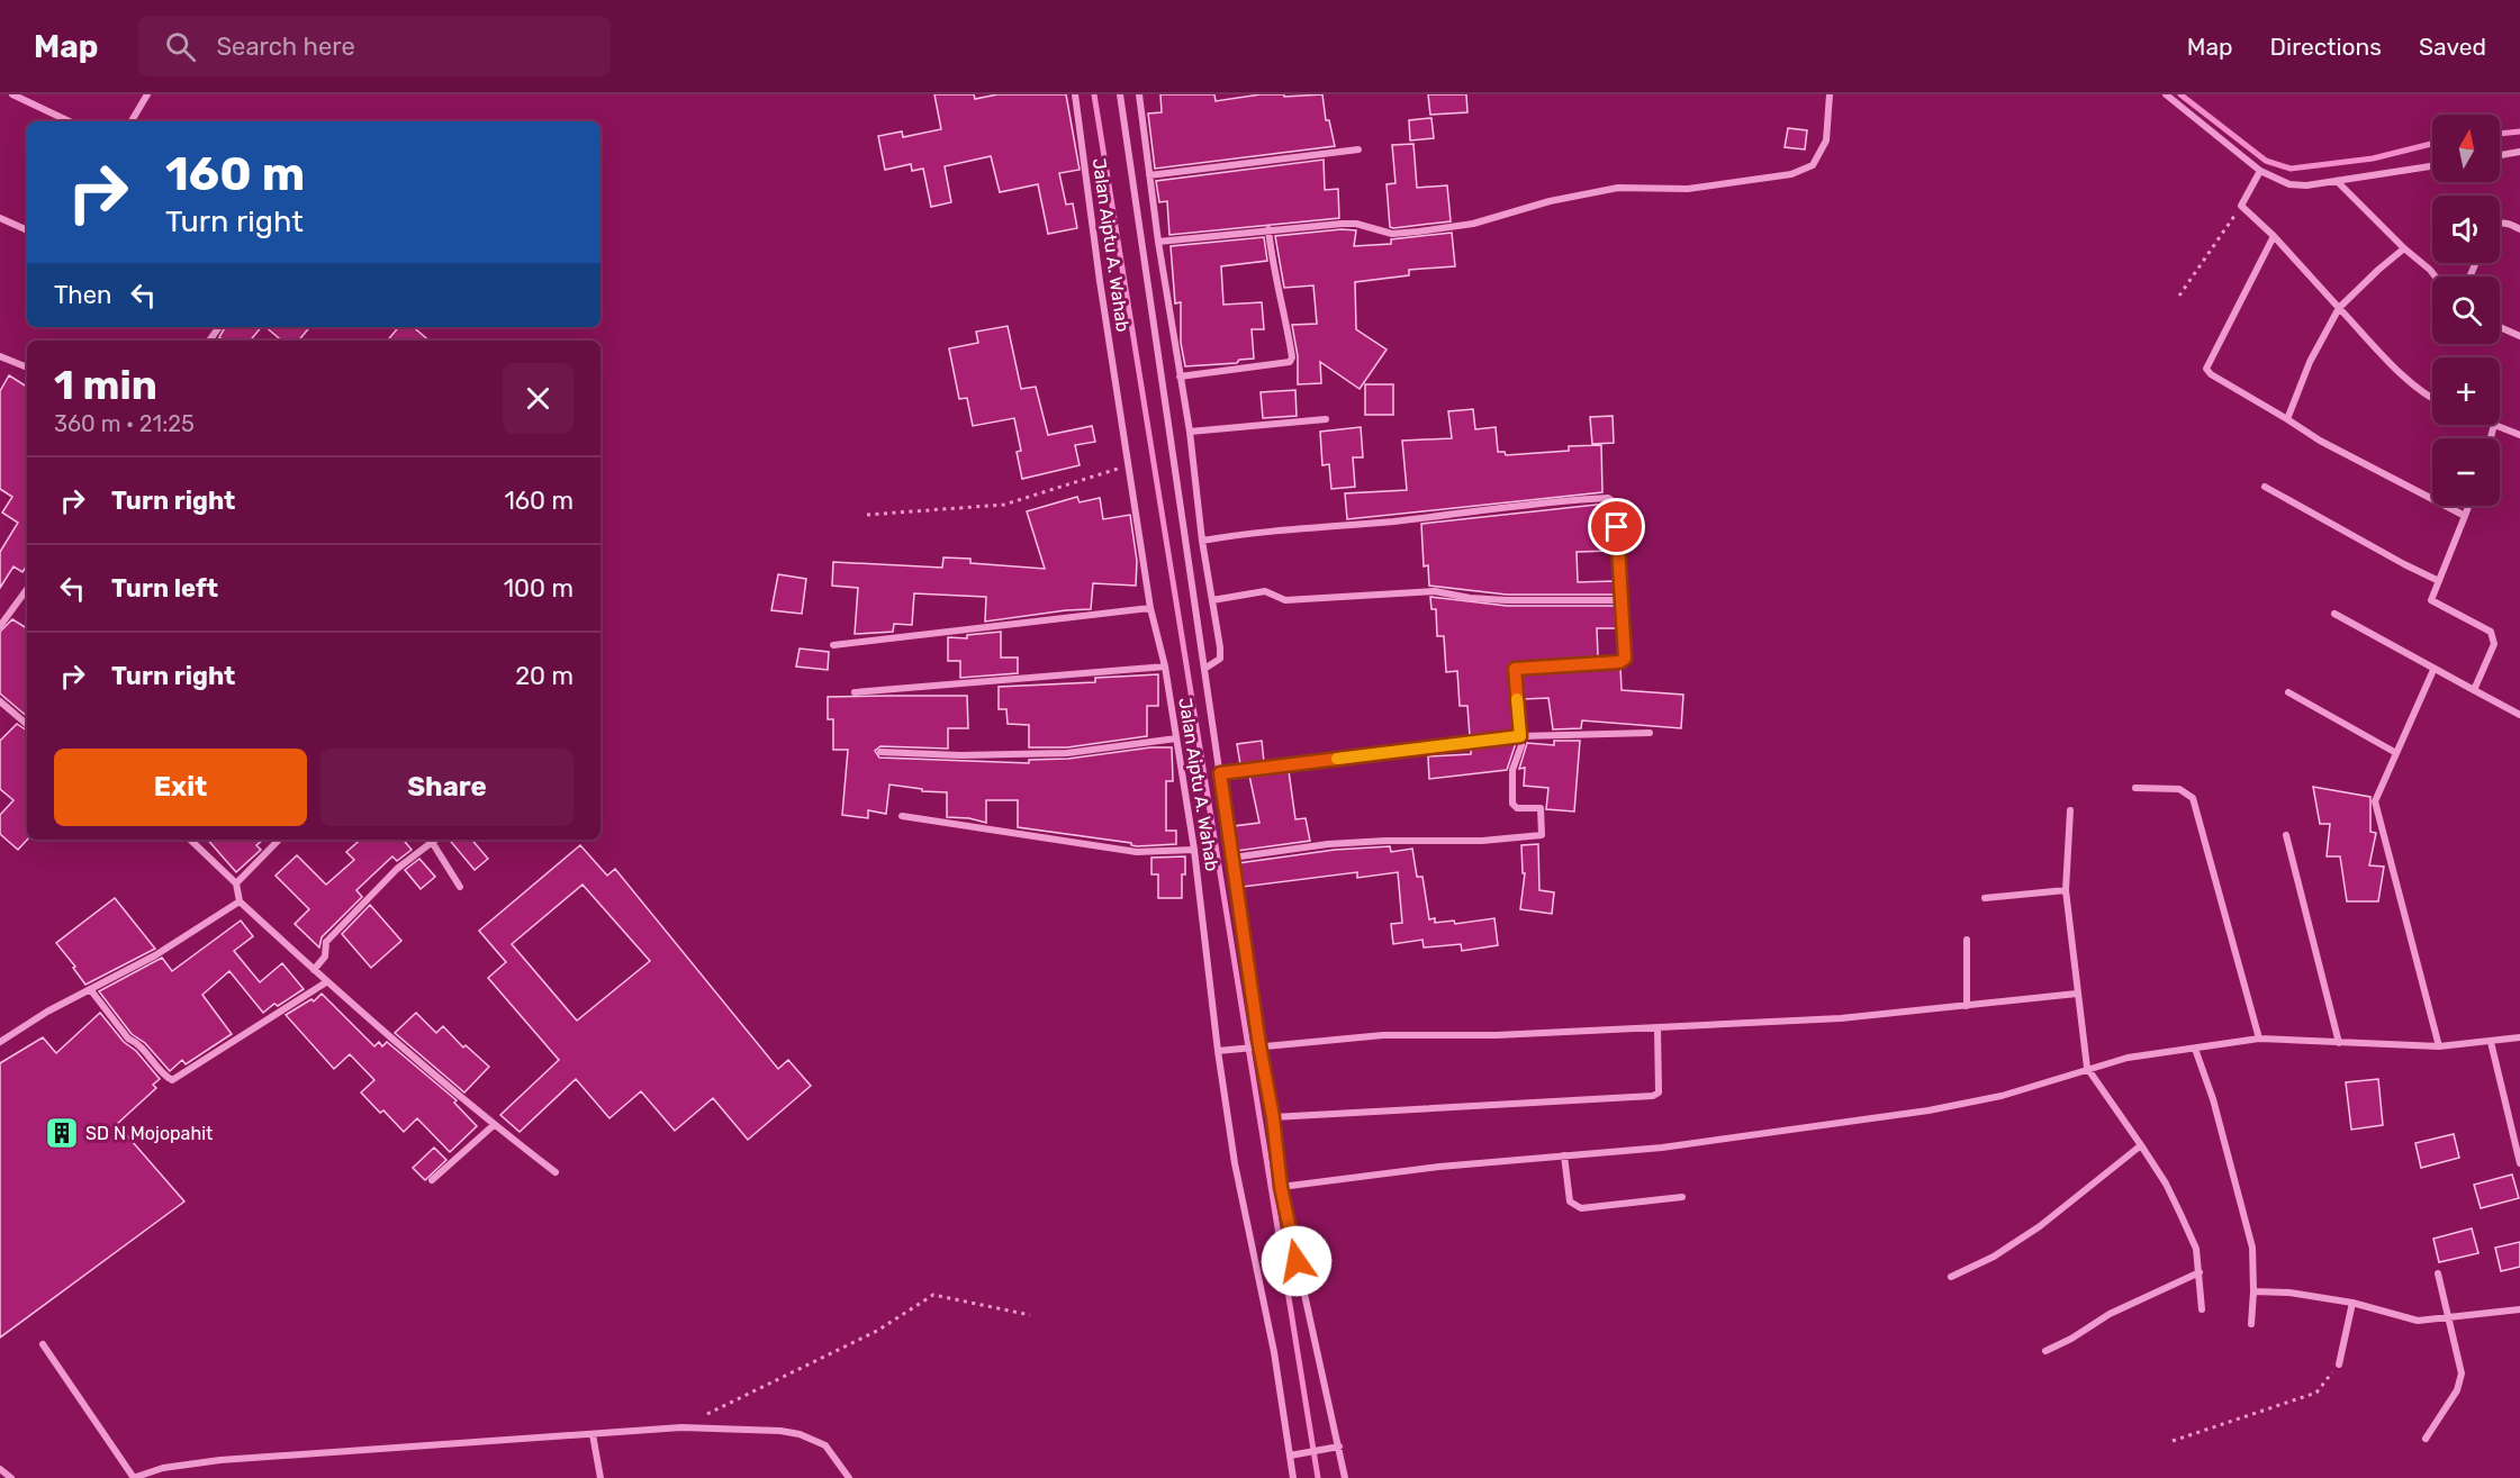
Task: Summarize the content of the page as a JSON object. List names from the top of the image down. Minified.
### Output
{"streets":{"street":["Jalan Aiptu A. Wahab"]},"places":{"building":["SD N Mojopahit"]},"north":"top","page":{"header":"Map","search":"Search here","nav":["Map","Directions","Saved"],"map_buttons":["+","−"],"turn":["160 m","Turn right"],"then":"Then","heading":["1 min","360 m · 21:25"],"list":[{"name":"Turn right","value":"160 m"},{"name":"Turn left","value":"100 m"},{"name":"Turn right","value":"20 m"}],"buttons":["Exit","Share"]}}
